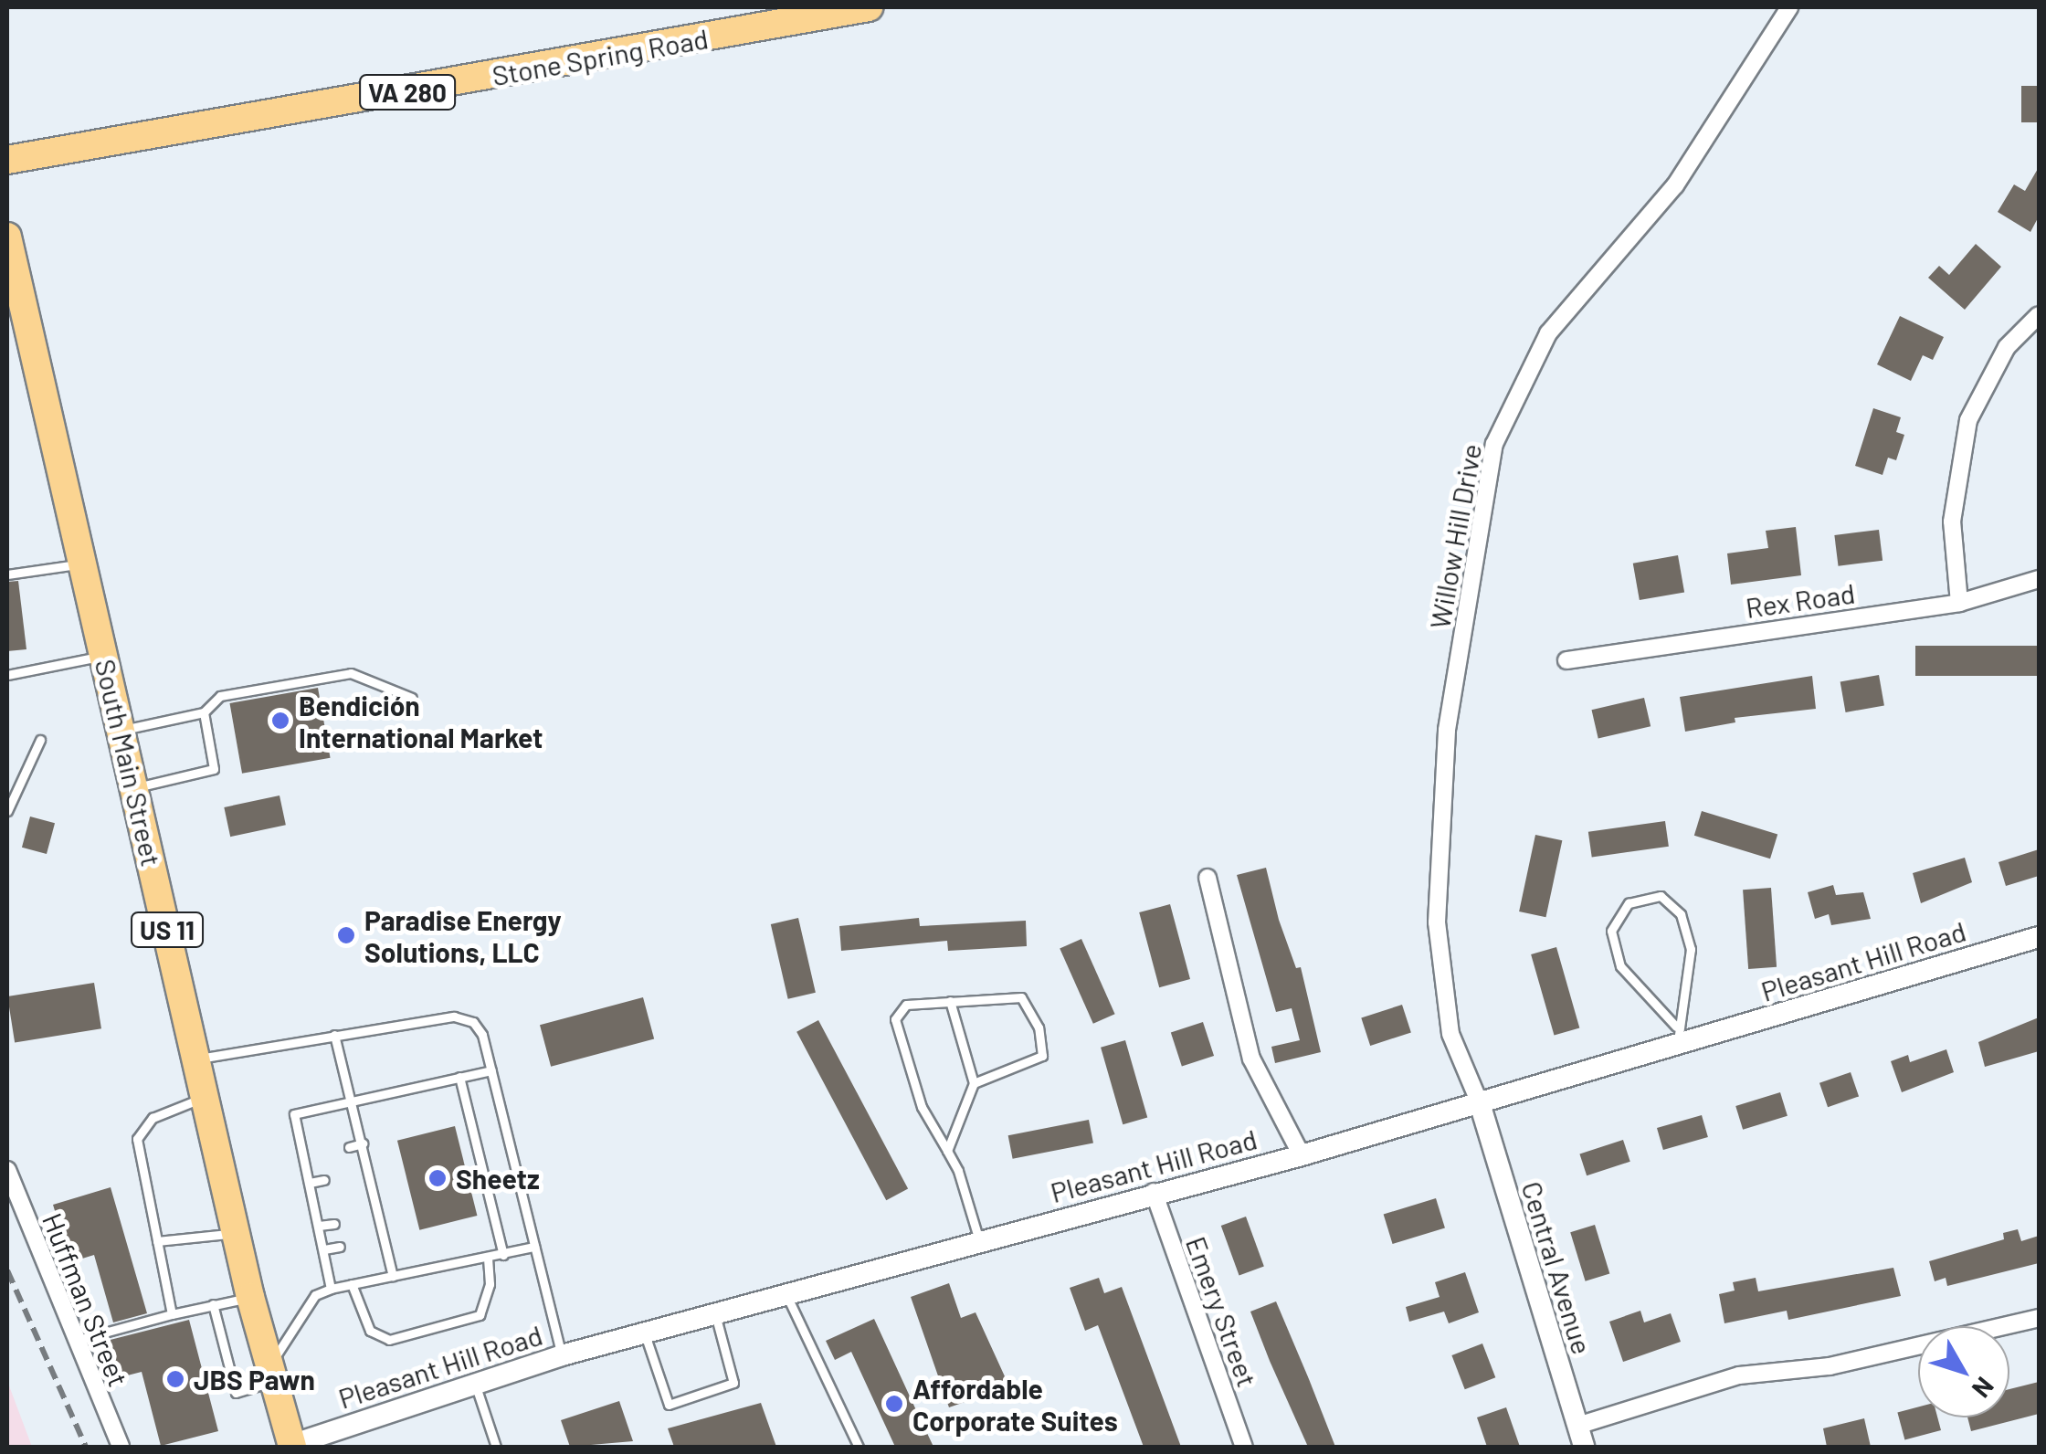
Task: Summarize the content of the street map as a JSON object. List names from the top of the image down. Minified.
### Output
{"streets":{"main road":["Stone Spring Road","VA 280","South Main Street","US 11"],"street":["Willow Hill Drive","Rex Road","Pleasant Hill Road","Central Avenue","Huffman Street","Emery Street"]},"crossings":[["Willow Hill Drive","Pleasant Hill Road"],["Willow Hill Drive","Central Avenue"],["South Main Street","Pleasant Hill Road"],["Pleasant Hill Road","Central Avenue"],["Pleasant Hill Road","Emery Street"]],"places":["Bendición International Market","Paradise Energy Solutions, LLC","Sheetz","JBS Pawn","Affordable Corporate Suites"],"north":"bottom right"}
